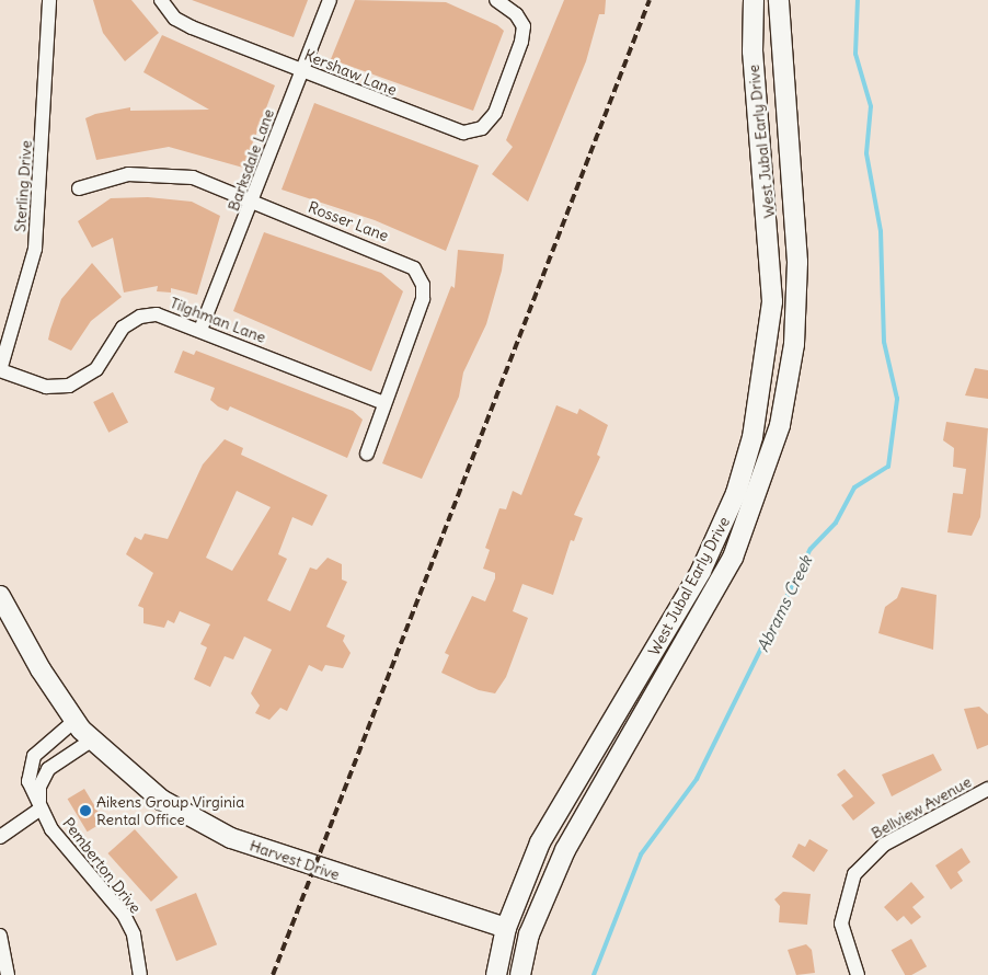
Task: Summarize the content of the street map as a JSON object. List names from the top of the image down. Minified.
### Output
{"streets":{"main road":["West Jubal Early Drive","Harvest Drive"],"street":["Kershaw Lane","Barksdale Lane","Sterling Drive","Rosser Lane","Tilghman Lane","Bellview Avenue","Pemberton Drive"]},"crossings":[["Kershaw Lane","Barksdale Lane"],["West Jubal Early Drive","Harvest Drive"],["Barksdale Lane","Rosser Lane"],["Barksdale Lane","Tilghman Lane"],["Sterling Drive","Tilghman Lane"],["Rosser Lane","Tilghman Lane"],["Harvest Drive","Pemberton Drive"]],"water":["Abrams Creek"],"places":["Aikens Group Virginia Rental Office"]}
